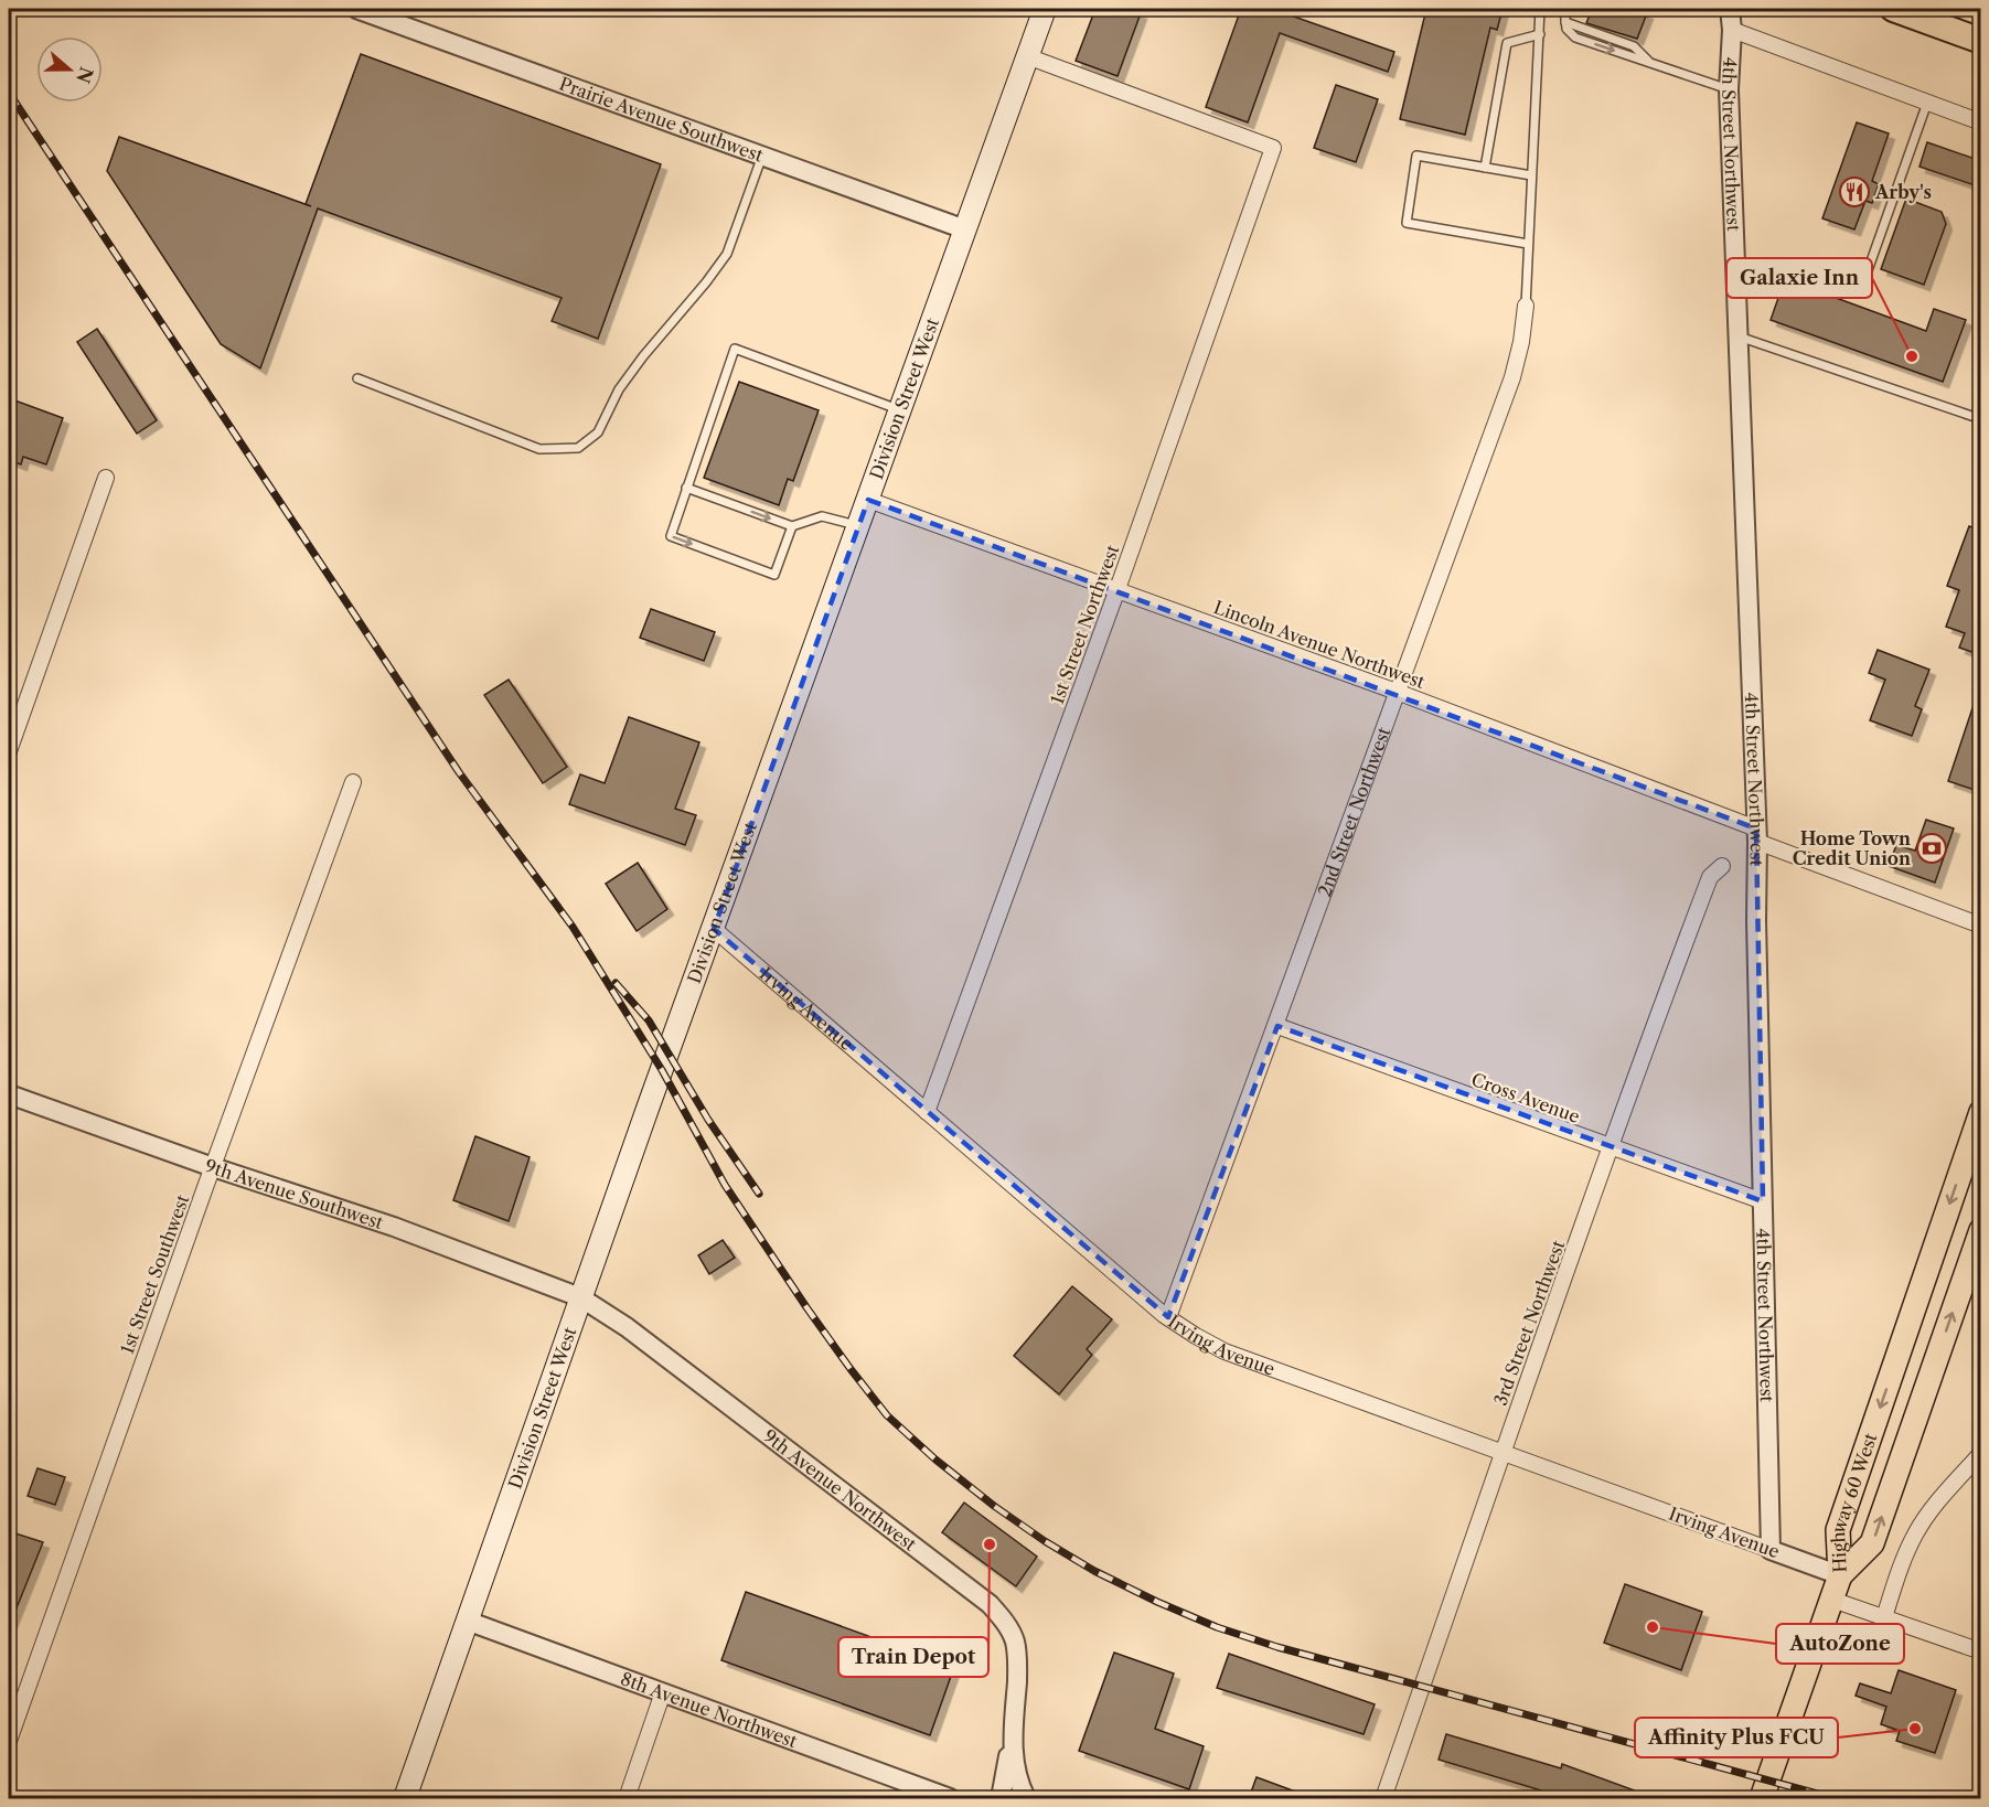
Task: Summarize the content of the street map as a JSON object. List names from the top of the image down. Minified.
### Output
{"streets":{"main road":["Division Street West","Highway 60 West"],"street":["Prairie Avenue Southwest","4th Street Northwest","1st Street Northwest","Lincoln Avenue Northwest","2nd Street Northwest","Irving Avenue","Cross Avenue","9th Avenue Southwest","1st Street Southwest","3rd Street Northwest","9th Avenue Northwest","8th Avenue Northwest"]},"crossings":[["Prairie Avenue Southwest","Division Street West"],["4th Street Northwest","Lincoln Avenue Northwest"],["4th Street Northwest","Irving Avenue"],["4th Street Northwest","Cross Avenue"],["Division Street West","1st Street Northwest"],["Division Street West","Lincoln Avenue Northwest"],["Division Street West","Irving Avenue"],["Division Street West","9th Avenue Southwest"],["Division Street West","9th Avenue Northwest"],["Division Street West","8th Avenue Northwest"],["1st Street Northwest","Lincoln Avenue Northwest"],["1st Street Northwest","Irving Avenue"],["Lincoln Avenue Northwest","2nd Street Northwest"],["2nd Street Northwest","Irving Avenue"],["2nd Street Northwest","Cross Avenue"],["Irving Avenue","3rd Street Northwest"],["Irving Avenue","Highway 60 West"],["Cross Avenue","3rd Street Northwest"],["9th Avenue Southwest","1st Street Southwest"],["9th Avenue Southwest","9th Avenue Northwest"]],"places":{"restaurant":["Arby's"],"other":["Galaxie Inn","Train Depot","AutoZone","Affinity Plus FCU"],"bank":["Home Town Credit Union"]},"north":"right"}
